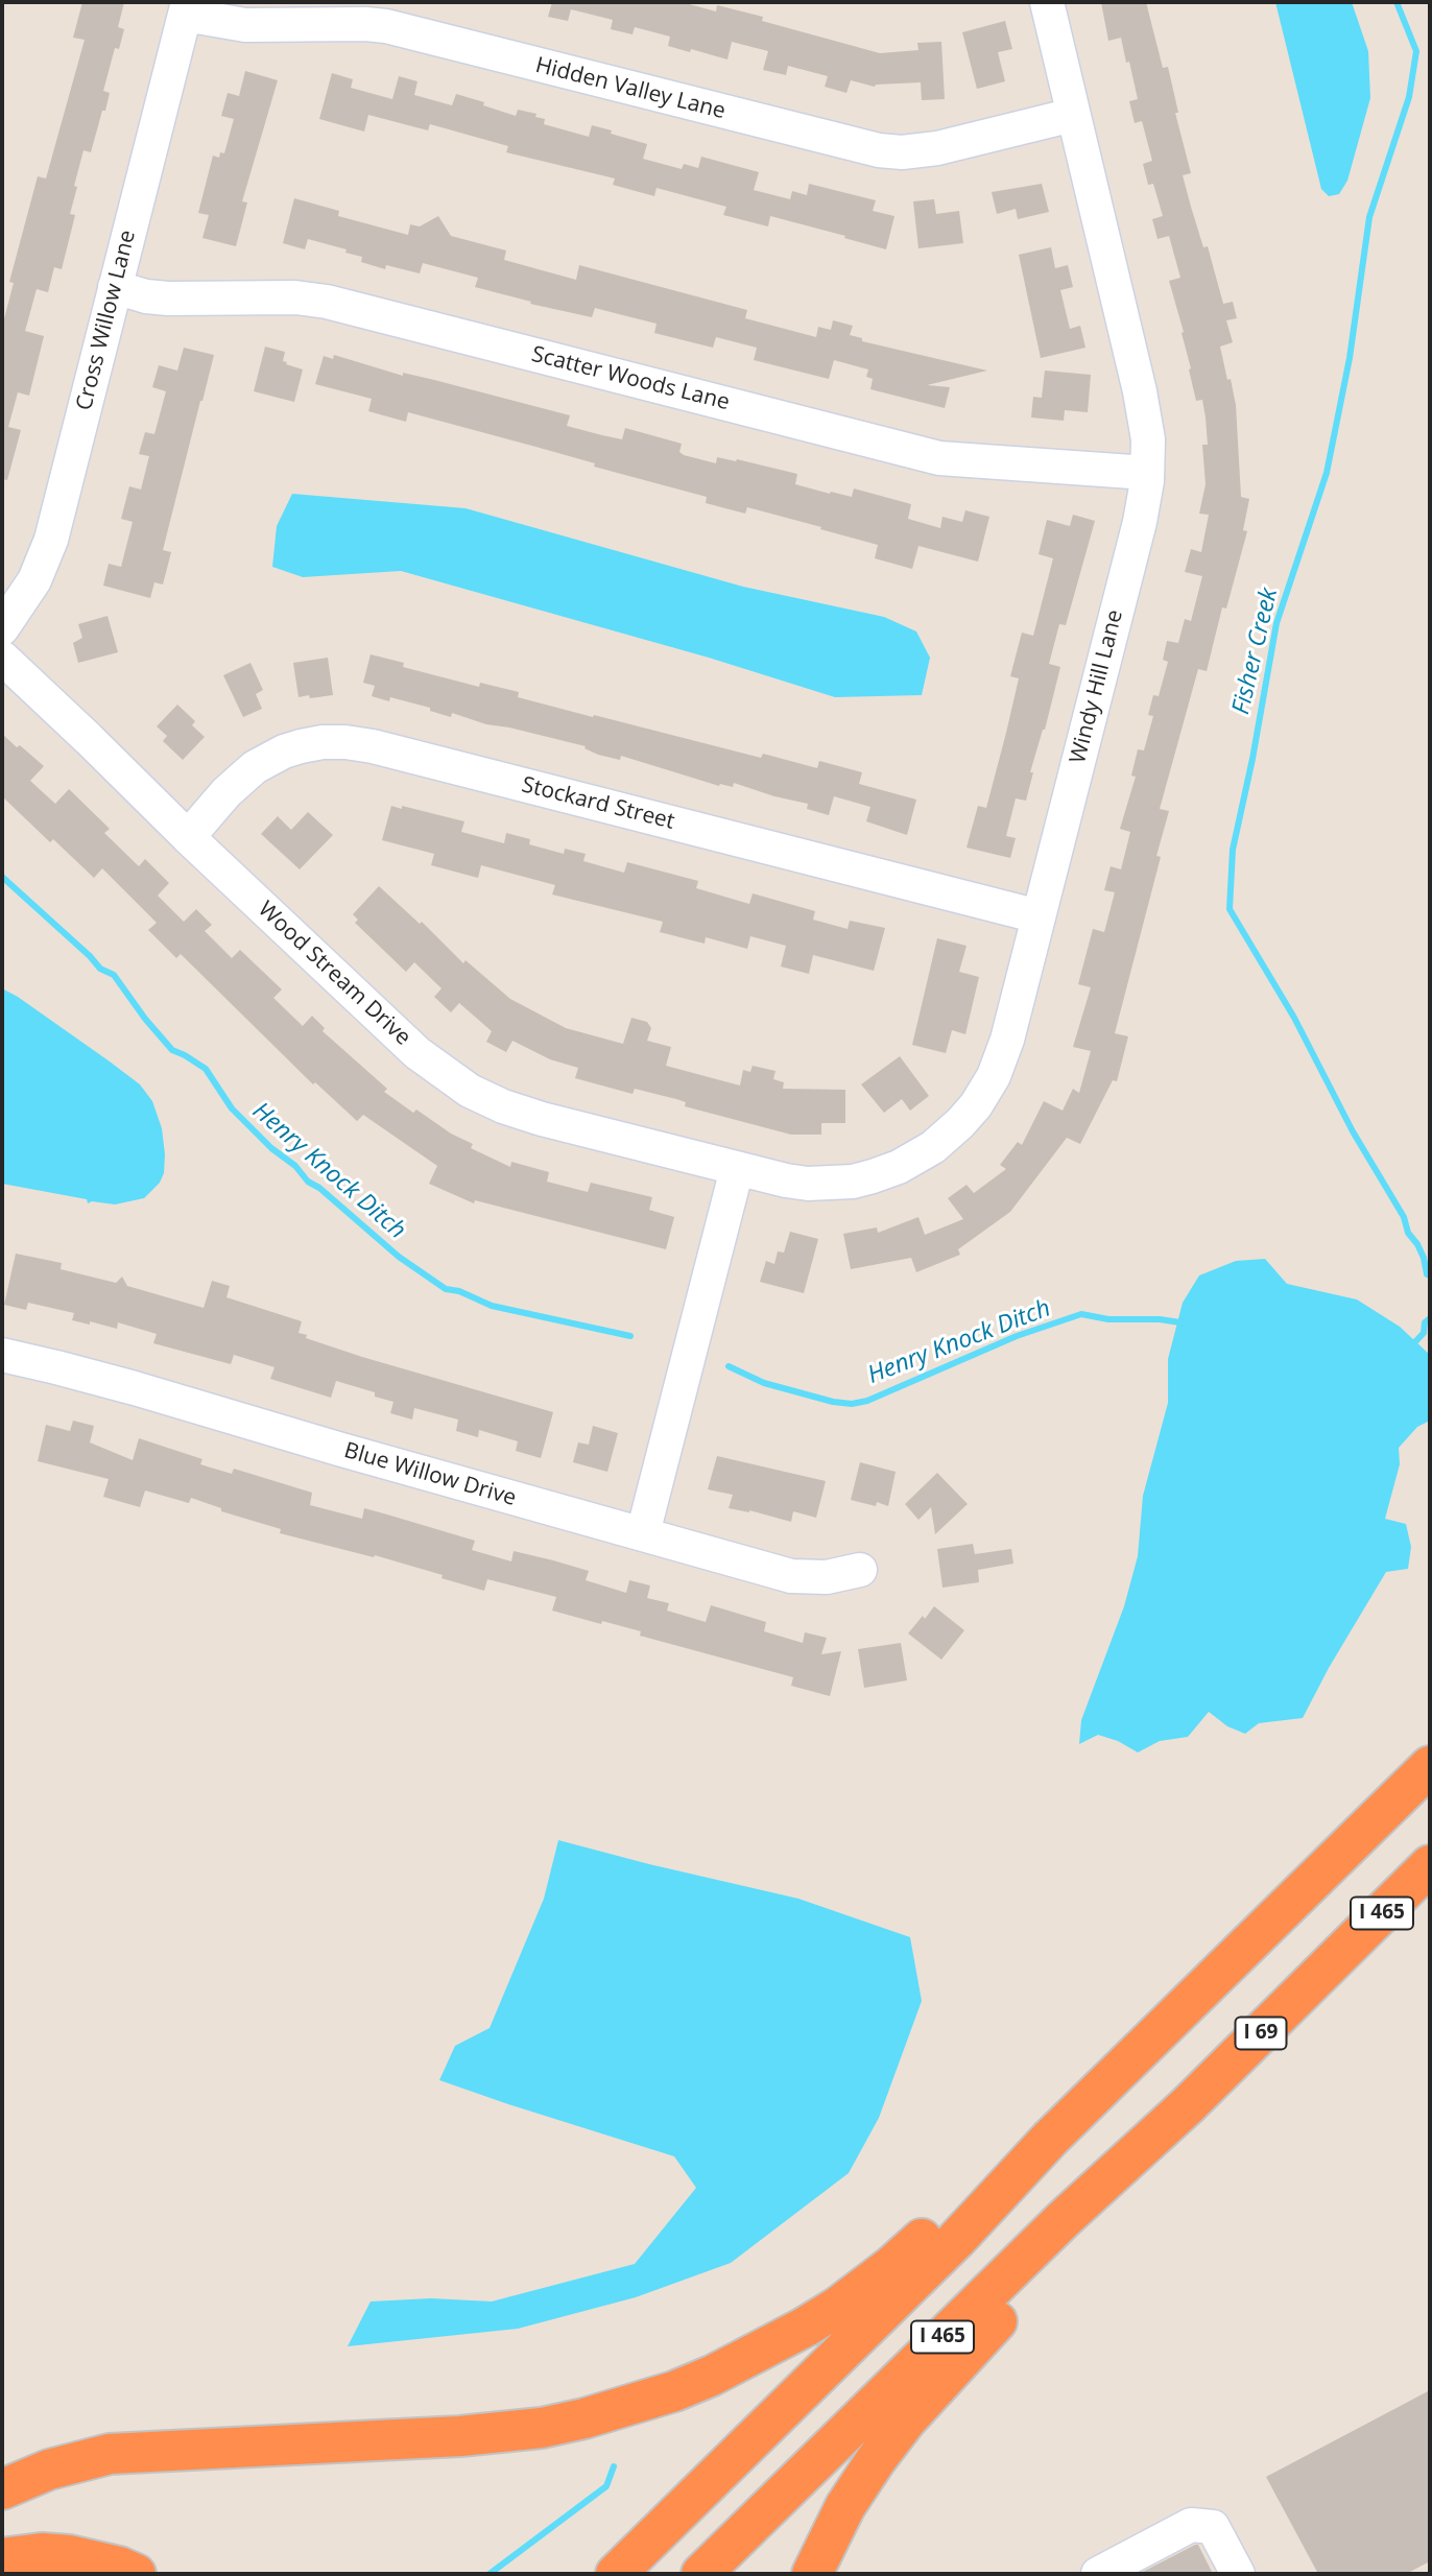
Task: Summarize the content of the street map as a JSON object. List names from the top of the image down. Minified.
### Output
{"streets":{"highway":["I 465","I 69"],"street":["Hidden Valley Lane","Cross Willow Lane","Scatter Woods Lane","Windy Hill Lane","Stockard Street","Wood Stream Drive","Blue Willow Drive"]},"crossings":[["Hidden Valley Lane","Cross Willow Lane"],["Hidden Valley Lane","Windy Hill Lane"],["Cross Willow Lane","Scatter Woods Lane"],["Scatter Woods Lane","Windy Hill Lane"],["Windy Hill Lane","Stockard Street"],["Windy Hill Lane","Wood Stream Drive"],["Stockard Street","Wood Stream Drive"],["I 465","I 69"]],"water":["Fisher Creek","Henry Knock Ditch"]}
